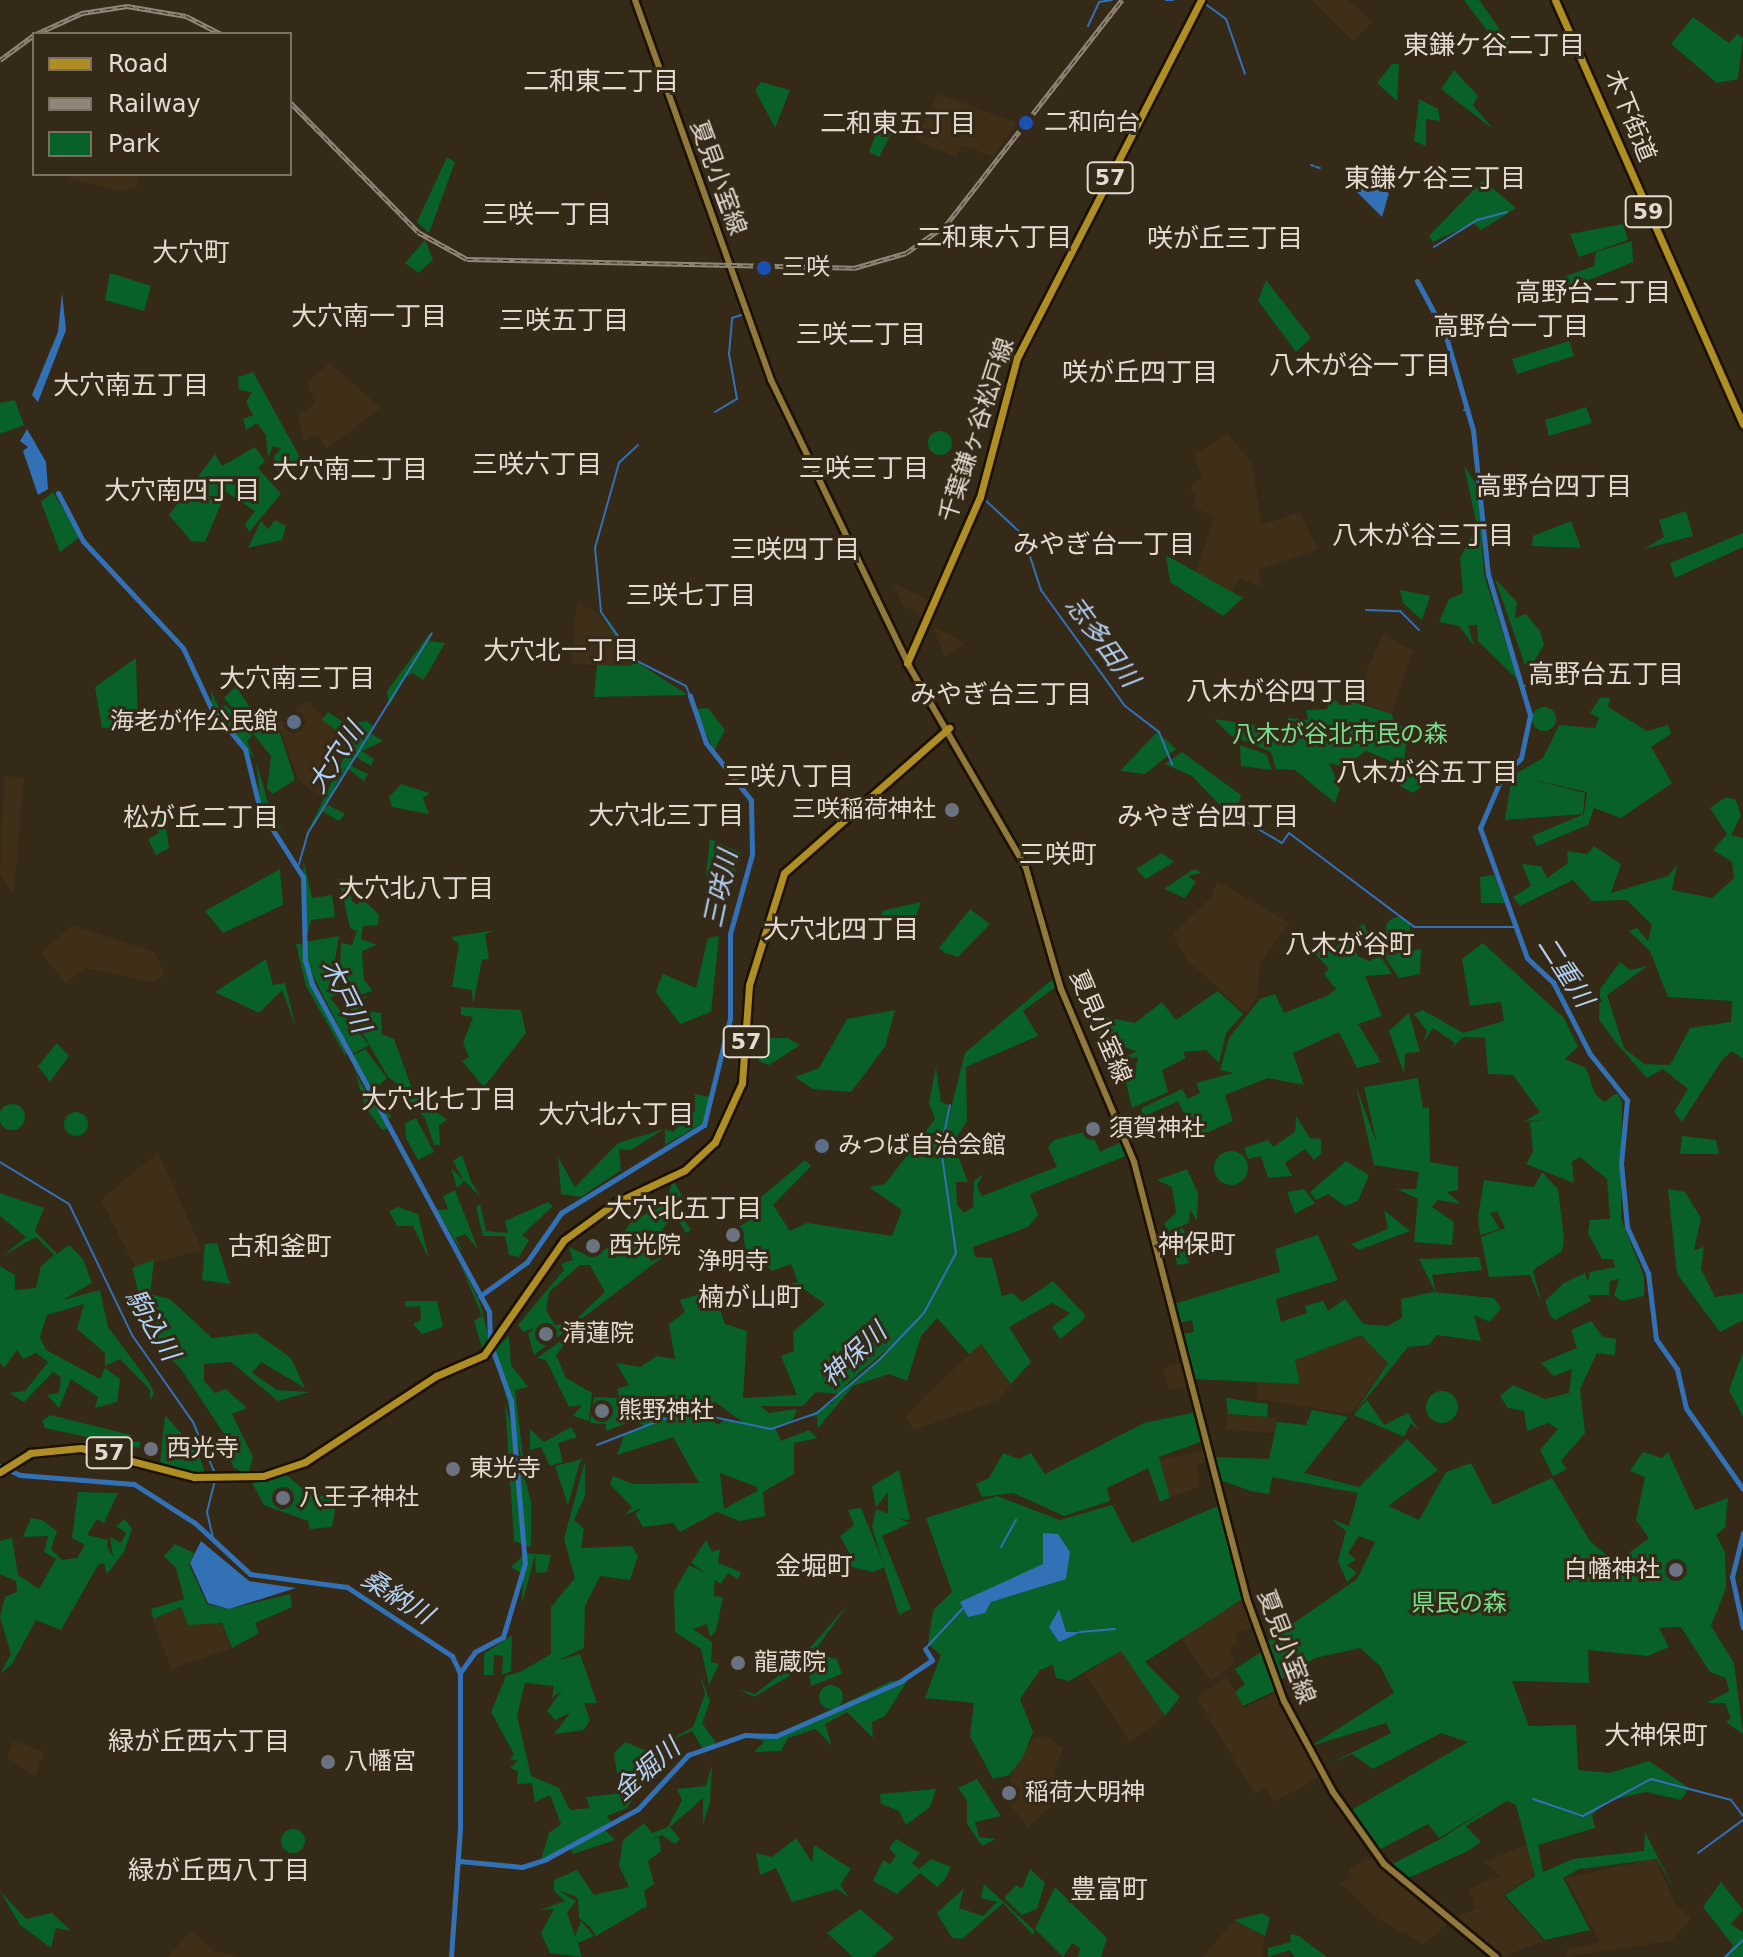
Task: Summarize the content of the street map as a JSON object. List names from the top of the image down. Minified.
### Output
{"streets":{"main road":["木下街道","夏見小室線","57","59","千葉鎌ヶ谷松戸線"]},"crossings":[["夏見小室線","57"],["夏見小室線","千葉鎌ヶ谷松戸線"]],"districts":["東鎌ケ谷二丁目","二和東二丁目","二和東五丁目","東鎌ケ谷三丁目","三咲一丁目","二和東六丁目","咲が丘三丁目","大穴町","高野台二丁目","大穴南一丁目","三咲五丁目","高野台一丁目","三咲二丁目","八木が谷一丁目","咲が丘四丁目","大穴南五丁目","三咲六丁目","三咲三丁目","大穴南二丁目","高野台四丁目","大穴南四丁目","八木が谷三丁目","みやぎ台一丁目","三咲四丁目","三咲七丁目","大穴北一丁目","高野台五丁目","大穴南三丁目","八木が谷四丁目","みやぎ台三丁目","八木が谷五丁目","三咲八丁目","大穴北三丁目","みやぎ台四丁目","松が丘二丁目","三咲町","大穴北八丁目","大穴北四丁目","八木が谷町","大穴北七丁目","大穴北六丁目","大穴北五丁目","神保町","古和釜町","楠が山町","金堀町","大神保町","緑が丘西六丁目","緑が丘西八丁目","豊富町"],"water":["志多田川","大穴川","三咲川","二重川","木戸川","駒込川","神保川","桑納川","金堀川"],"parks":["八木が谷北市民の森","県民の森"],"places":["二和向台","三咲","海老が作公民館","三咲稲荷神社","須賀神社","みつば自治会館","浄明寺","西光院","清蓮院","熊野神社","西光寺","東光寺","八王子神社","白幡神社","龍蔵院","八幡宮","稲荷大明神"],"legend":["Road","Railway","Park"]}
